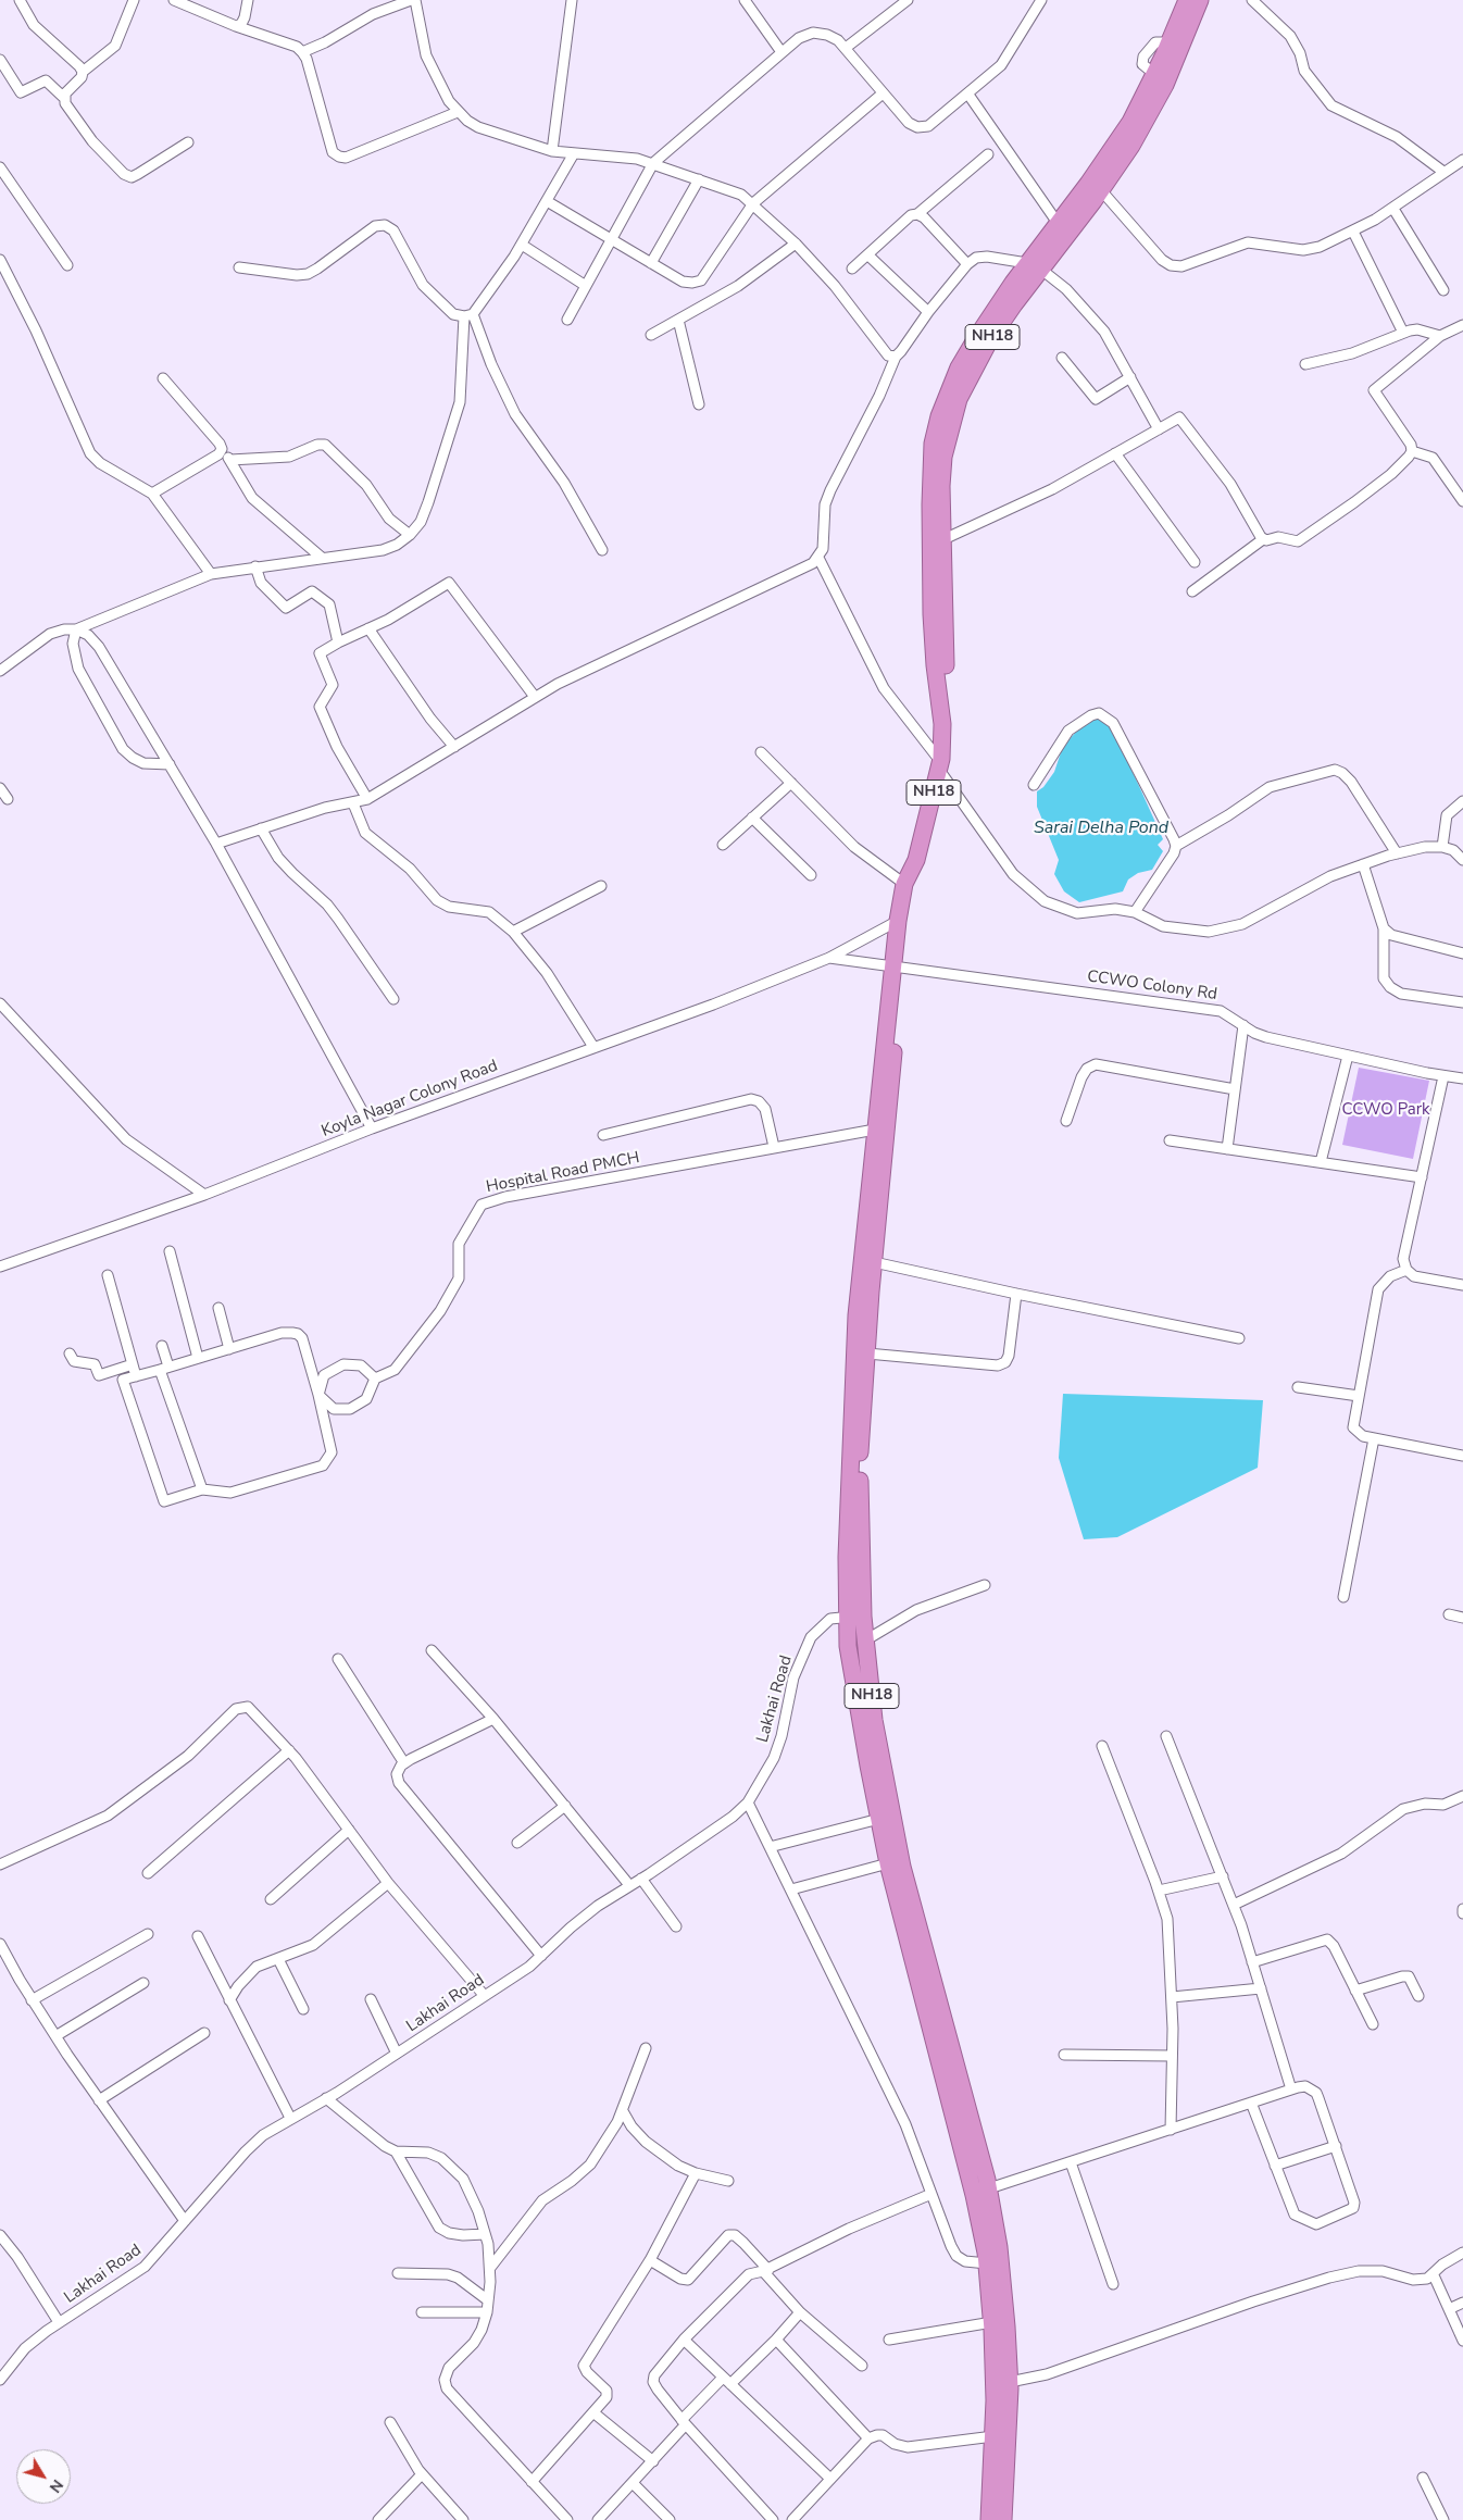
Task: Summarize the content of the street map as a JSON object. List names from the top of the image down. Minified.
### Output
{"streets":{"highway":["NH18"],"street":["CCWO Colony Rd","Koyla Nagar Colony Road","Hospital Road PMCH","Lakhai Road"]},"crossings":[["NH18","CCWO Colony Rd"],["NH18","Koyla Nagar Colony Road"],["NH18","Hospital Road PMCH"],["NH18","Lakhai Road"],["CCWO Colony Rd","Koyla Nagar Colony Road"]],"water":["Sarai Delha Pond"],"parks":["CCWO Park"],"north":"bottom right"}
